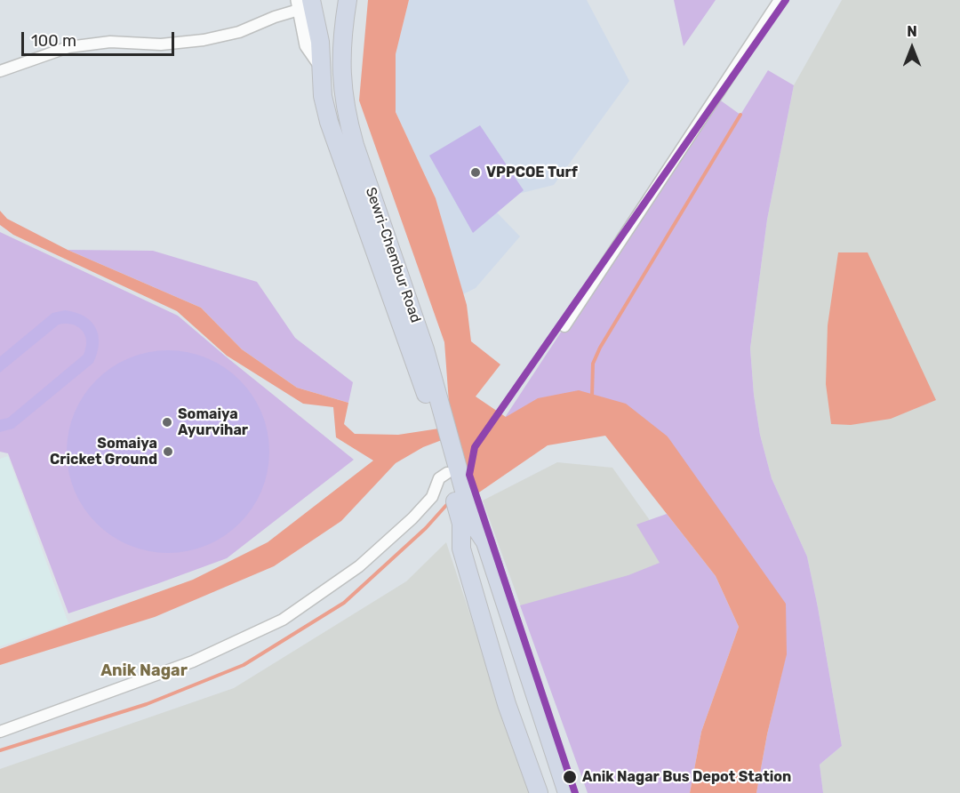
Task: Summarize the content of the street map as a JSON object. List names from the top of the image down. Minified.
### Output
{"streets":{"main road":["Sewri-Chembur Road"]},"districts":["Anik Nagar"],"places":["VPPCOE Turf","Somaiya Ayurvihar","Somaiya Cricket Ground","Anik Nagar Bus Depot Station"],"scale_bar":"100 m","north":"top"}
